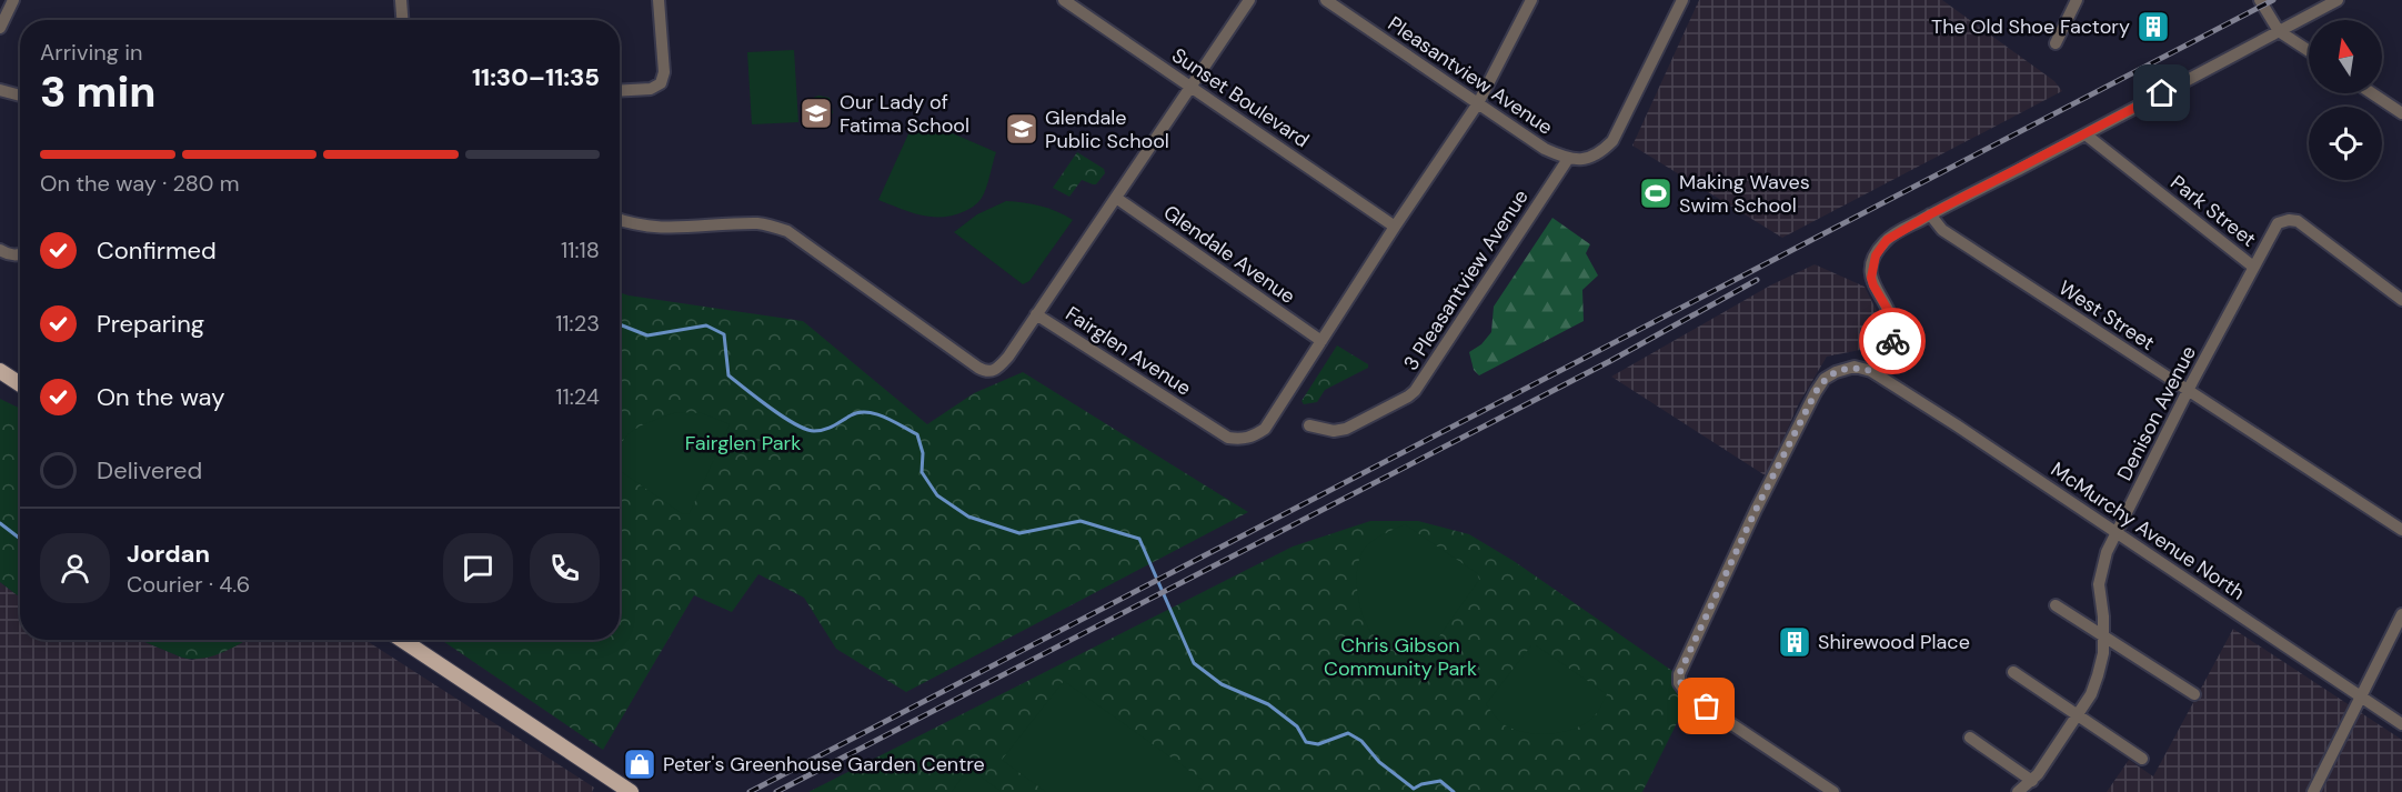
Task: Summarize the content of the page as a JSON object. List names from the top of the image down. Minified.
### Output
{"streets":{"street":["Pleasantview Avenue","Sunset Boulevard","Park Street","Glendale Avenue","3 Pleasantview Avenue","West Street","Fairglen Avenue","Denison Avenue","McMurchy Avenue North"]},"crossings":[["Pleasantview Avenue","3 Pleasantview Avenue"],["Pleasantview Avenue","Fairglen Avenue"],["Sunset Boulevard","Fairglen Avenue"],["Park Street","Denison Avenue"],["Glendale Avenue","Fairglen Avenue"],["West Street","Denison Avenue"],["Denison Avenue","McMurchy Avenue North"]],"parks":["Fairglen Park","Chris Gibson Community Park"],"places":{"building":["The Old Shoe Factory","Shirewood Place"],"school or university":["Our Lady of Fatima School","Glendale Public School"],"sports":["Making Waves Swim School"],"shop":["Peter's Greenhouse Garden Centre"]},"north":"top","page":{"heading":["3 min","Arriving in","11:30–11:35"],"panel":["Jordan","Courier · 4.6"],"bar":"On the way · 280 m","list":[["Confirmed","11:18"],["Preparing","11:23"],["On the way","11:24"],"Delivered"]}}
